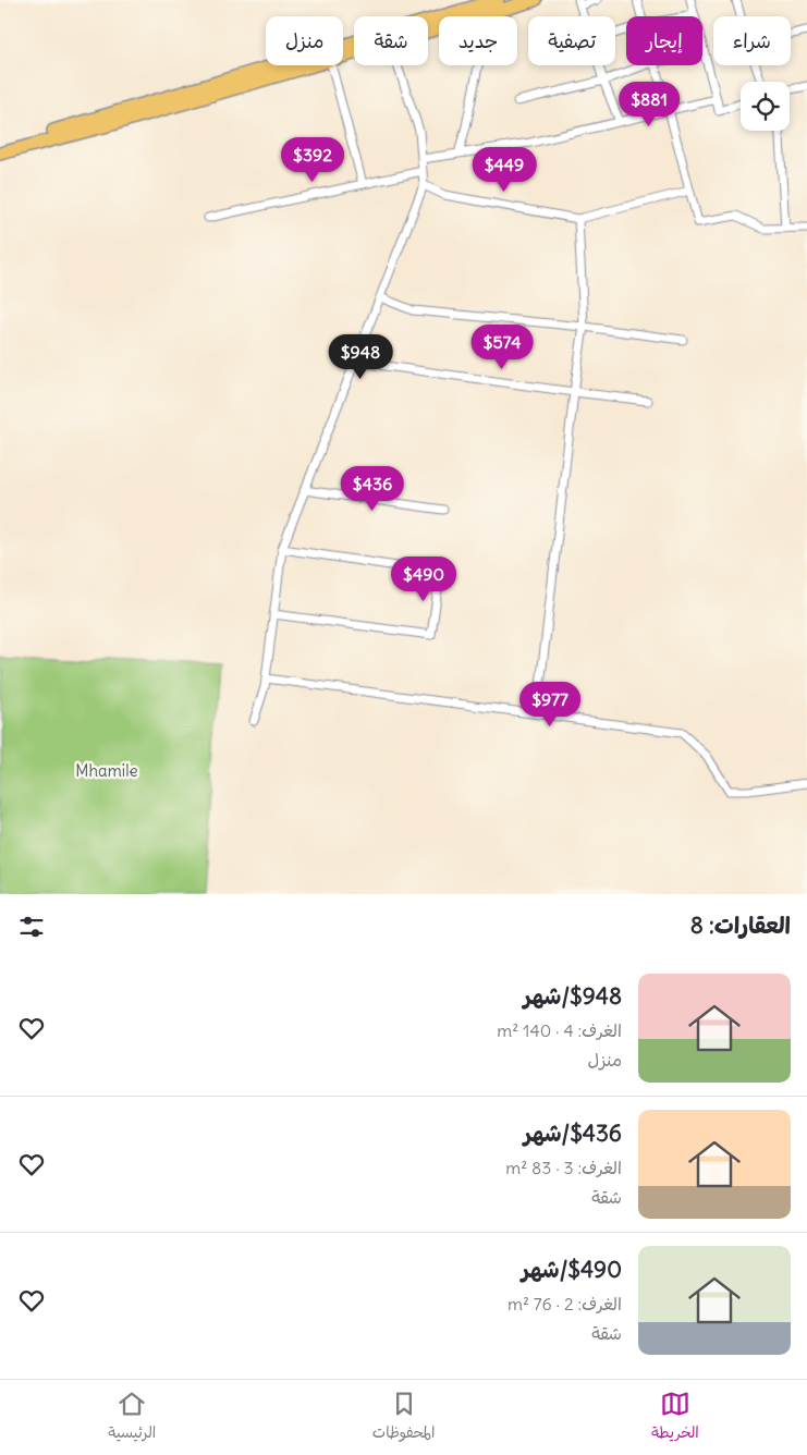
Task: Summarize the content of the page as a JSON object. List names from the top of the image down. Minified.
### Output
{"parks":["Mhamile"],"page":{"chip":["شراء","إيجار","تصفية","جديد","شقة","منزل"],"price":["$881","$392","$449","$574","$948","$436","$490","$977"],"heading":"العقارات: 8","list":[{"name":"$948/شهر","note":"الغرف: 4 · 140 m² · منزل"},{"name":"$436/شهر","note":"الغرف: 3 · 83 m² · شقة"},{"name":"$490/شهر","note":"الغرف: 2 · 76 m² · شقة"}],"tabs":["الخريطة","المحفوظات","الرئيسية"]}}
